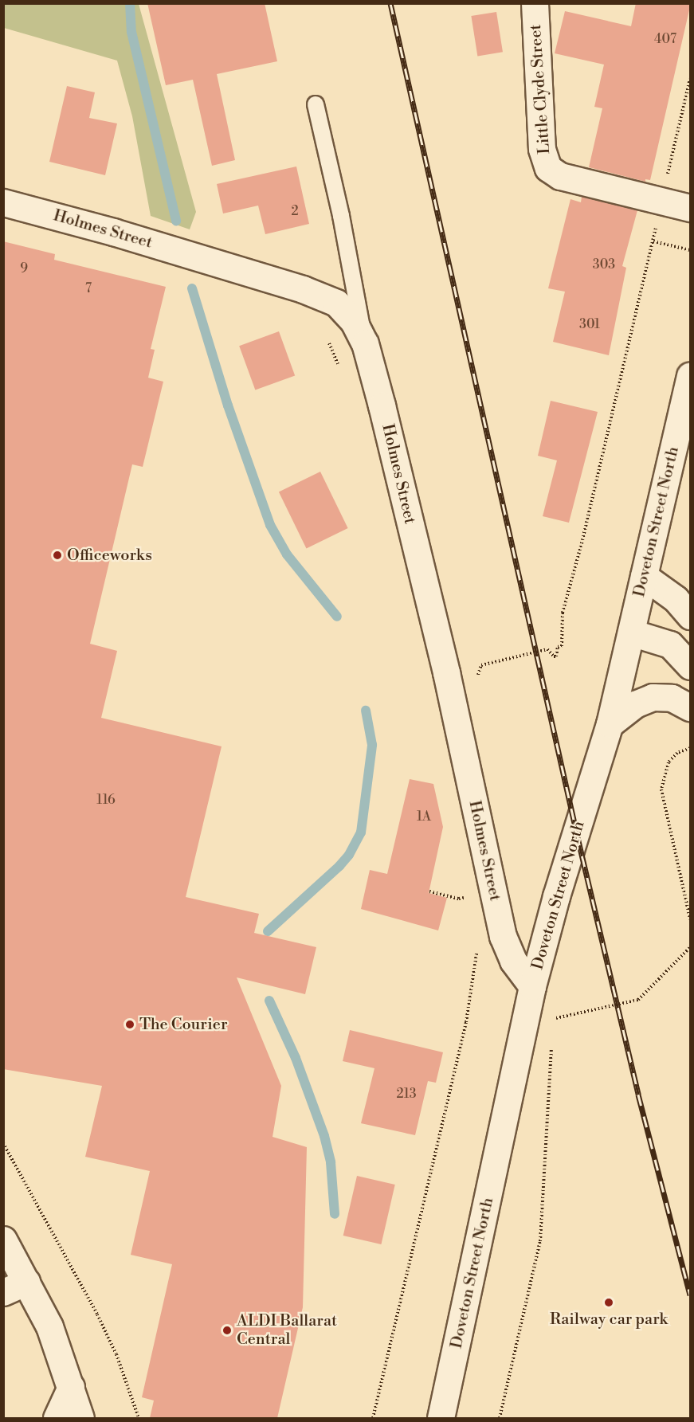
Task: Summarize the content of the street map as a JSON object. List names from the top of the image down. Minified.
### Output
{"streets":{"street":["Little Clyde Street","Holmes Street","Doveton Street North"]},"crossings":[["Holmes Street","Doveton Street North"]],"places":["Officeworks","The Courier","Railway car park","ALDI Ballarat Central"],"house_numbers":["407","2","303","9","7","301","116","1A","213"]}
